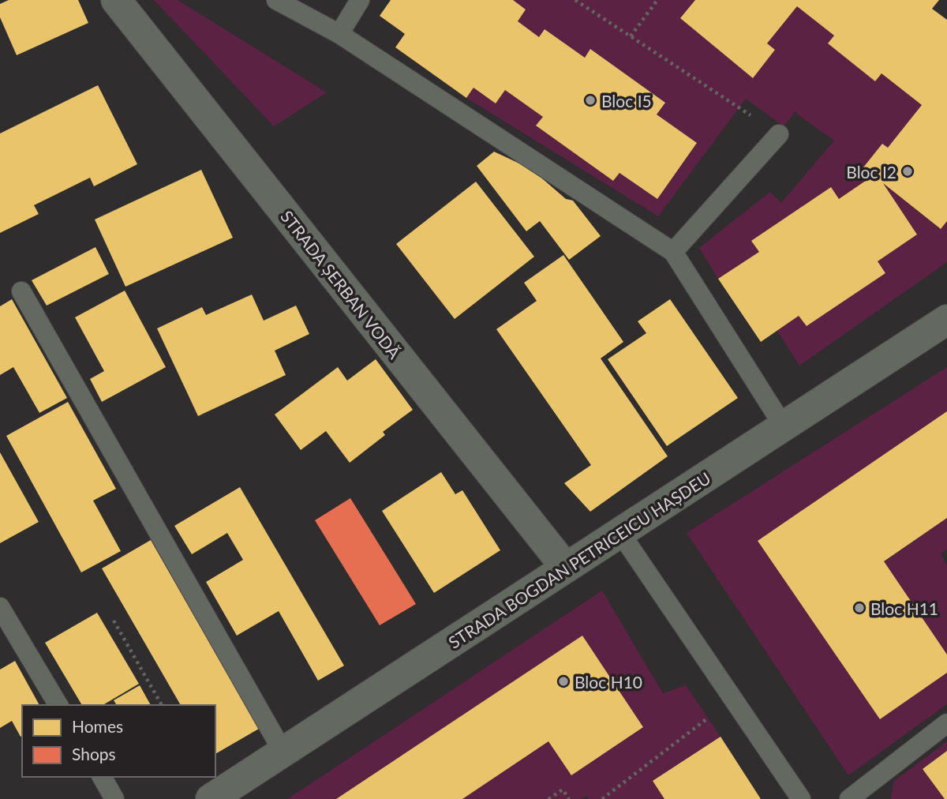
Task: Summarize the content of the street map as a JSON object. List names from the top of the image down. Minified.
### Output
{"streets":{"street":["STRADA ȘERBAN VODĂ","STRADA BOGDAN PETRICEICU HAȘDEU"]},"crossings":[["STRADA ȘERBAN VODĂ","STRADA BOGDAN PETRICEICU HAȘDEU"]],"places":["Bloc I5","Bloc I2","Bloc H11","Bloc H10"],"legend":["Homes","Shops"]}
